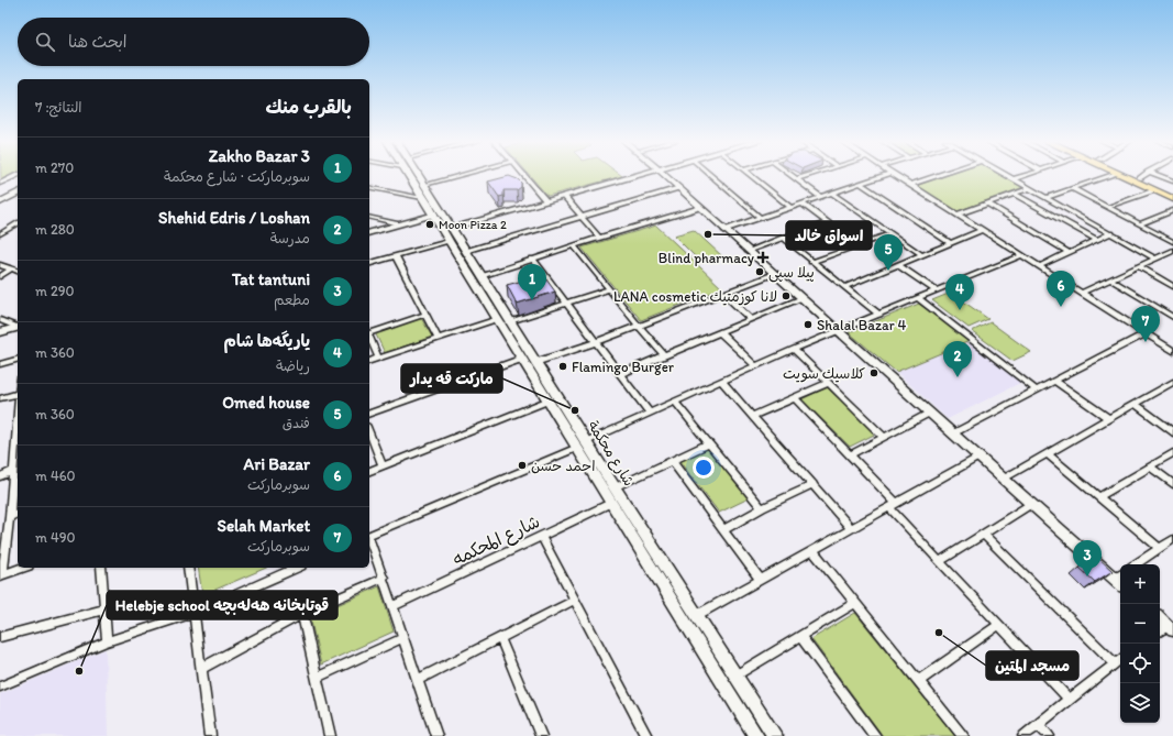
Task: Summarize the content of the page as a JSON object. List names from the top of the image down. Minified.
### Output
{"streets":{"main road":["شارع محكمة"],"street":["شارع المحكمه"]},"crossings":[["شارع محكمة","شارع المحكمه"]],"places":{"other":["Moon Pizza 2","اسواق خالد","پيلا سپى","LANA cosmetic لانا کوزمتیك","Shalal Bazar 4","Flamingo Burger","كلاسيك سويت","ماركت قه يدار","احمد حسن","مسجد المتين","Helebje school قوتابخانە هەلەبچە"],"health":["Blind pharmacy"]},"page":{"search":"ابحث هنا","heading":["بالقرب منك","النتائج: 7"],"list":[{"mark":"1","name":"Zakho Bazar 3","note":"سوبرماركت · شارع محكمة","value":"270 m"},{"mark":"2","name":"Shehid Edris / Loshan","note":"مدرسة","value":"280 m"},{"mark":"3","name":"Tat tantuni","note":"مطعم","value":"290 m"},{"mark":"4","name":"ياريگه‌ها شام","note":"رياضة","value":"360 m"},{"mark":"5","name":"Omed house","note":"فندق","value":"360 m"},{"mark":"6","name":"Ari Bazar","note":"سوبرماركت","value":"460 m"},{"mark":"7","name":"Selah Market","note":"سوبرماركت","value":"490 m"}],"pins":["5","1","6","4","7","2","3"],"map_buttons":["+","−"]}}
